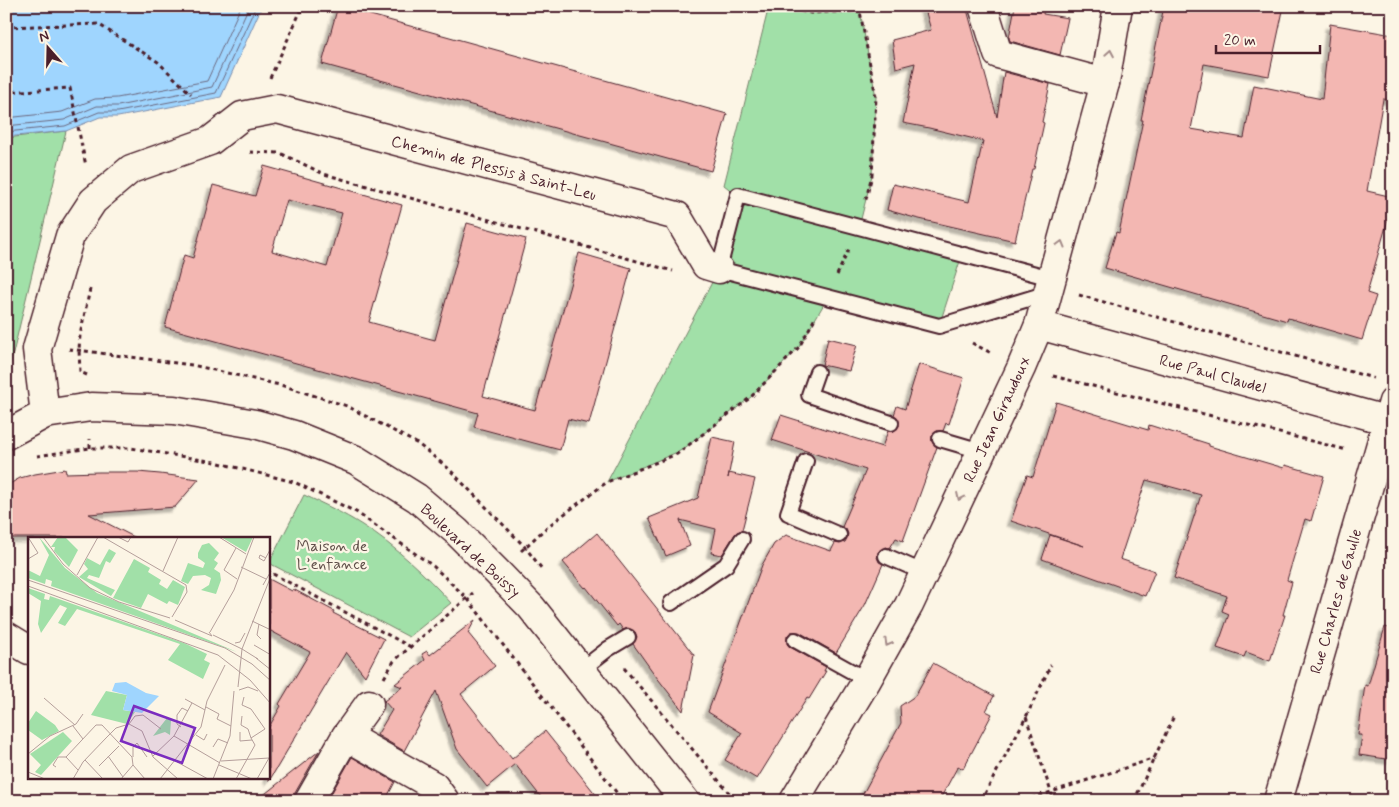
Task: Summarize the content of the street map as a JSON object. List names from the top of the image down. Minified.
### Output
{"streets":{"street":["Chemin de Plessis à Saint-Leu","Rue Paul Claudel","Rue Jean Giraudoux","Boulevard de Boissy","Rue Charles de Gaulle"]},"crossings":[["Chemin de Plessis à Saint-Leu","Boulevard de Boissy"],["Rue Paul Claudel","Rue Jean Giraudoux"],["Rue Paul Claudel","Rue Charles de Gaulle"]],"parks":["Maison de L’enfance"],"scale_bar":"20 m","north":"top"}
